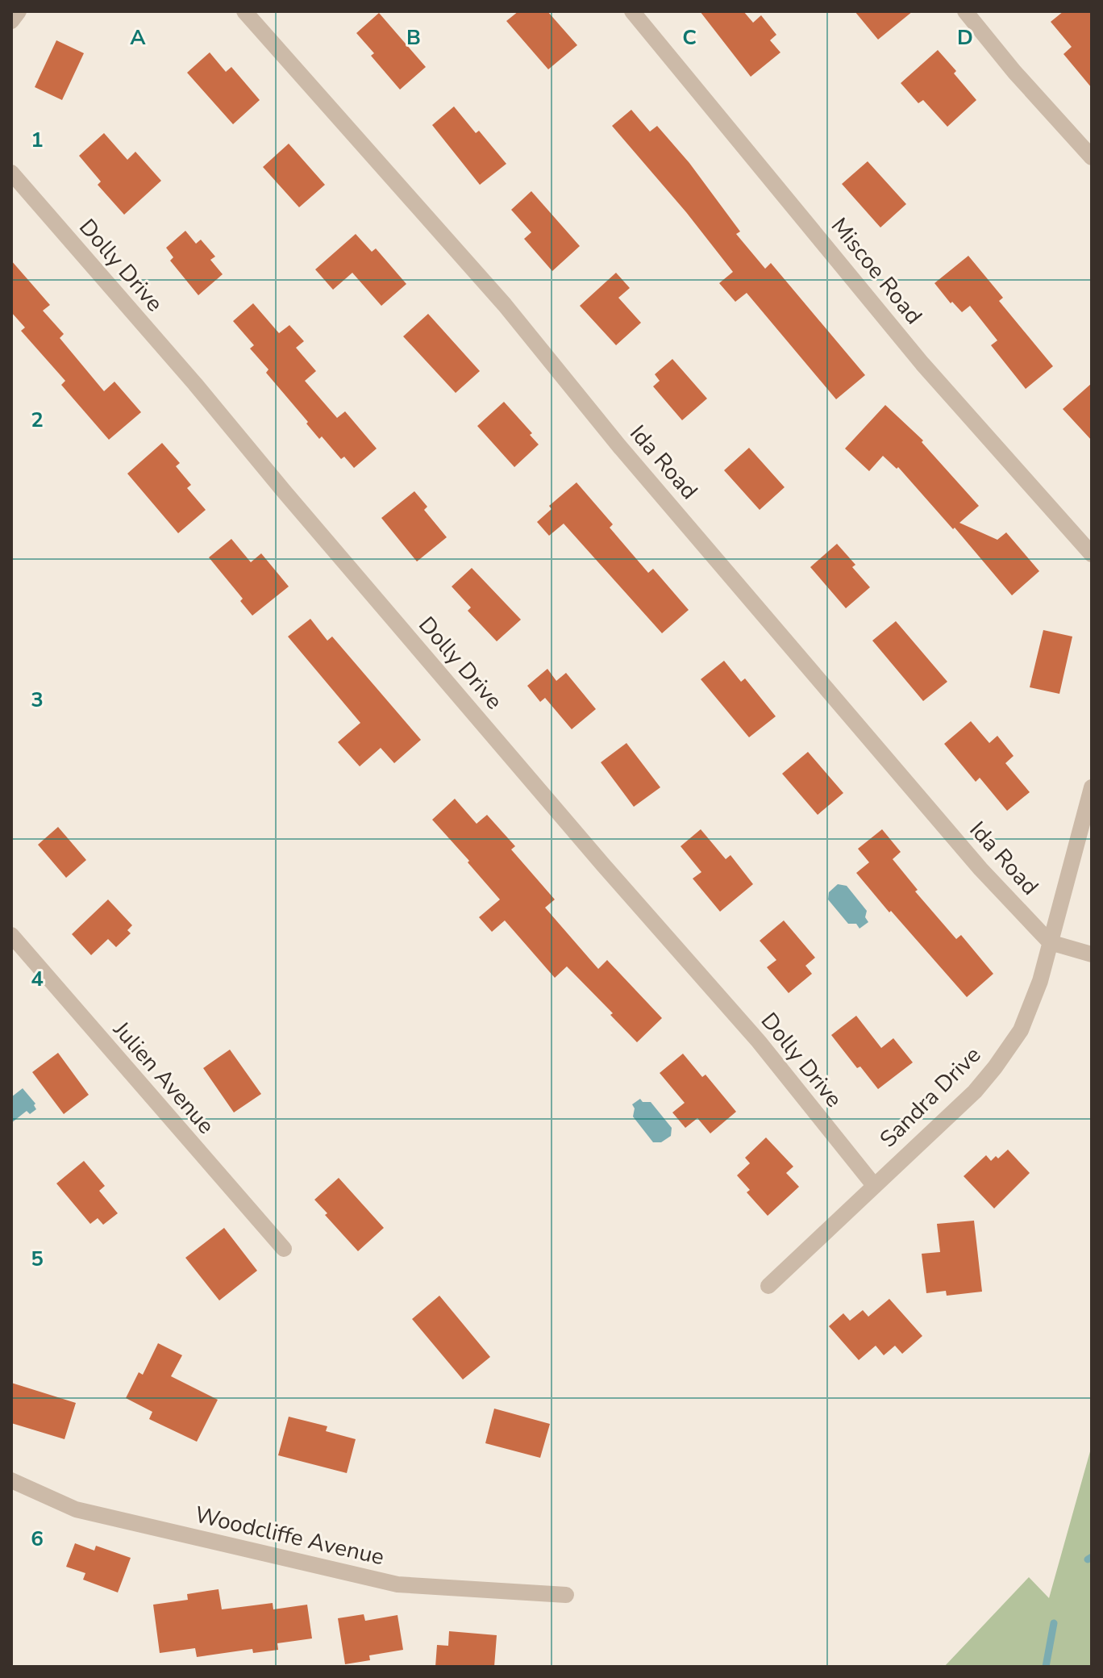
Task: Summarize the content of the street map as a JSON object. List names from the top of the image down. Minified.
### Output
{"streets":{"street":["Dolly Drive","Miscoe Road","Ida Road","Julien Avenue","Sandra Drive","Woodcliffe Avenue"]},"crossings":[["Dolly Drive","Sandra Drive"],["Ida Road","Sandra Drive"]],"grid":{"columns":["A","B","C","D"],"rows":["1","2","3","4","5","6"]}}
